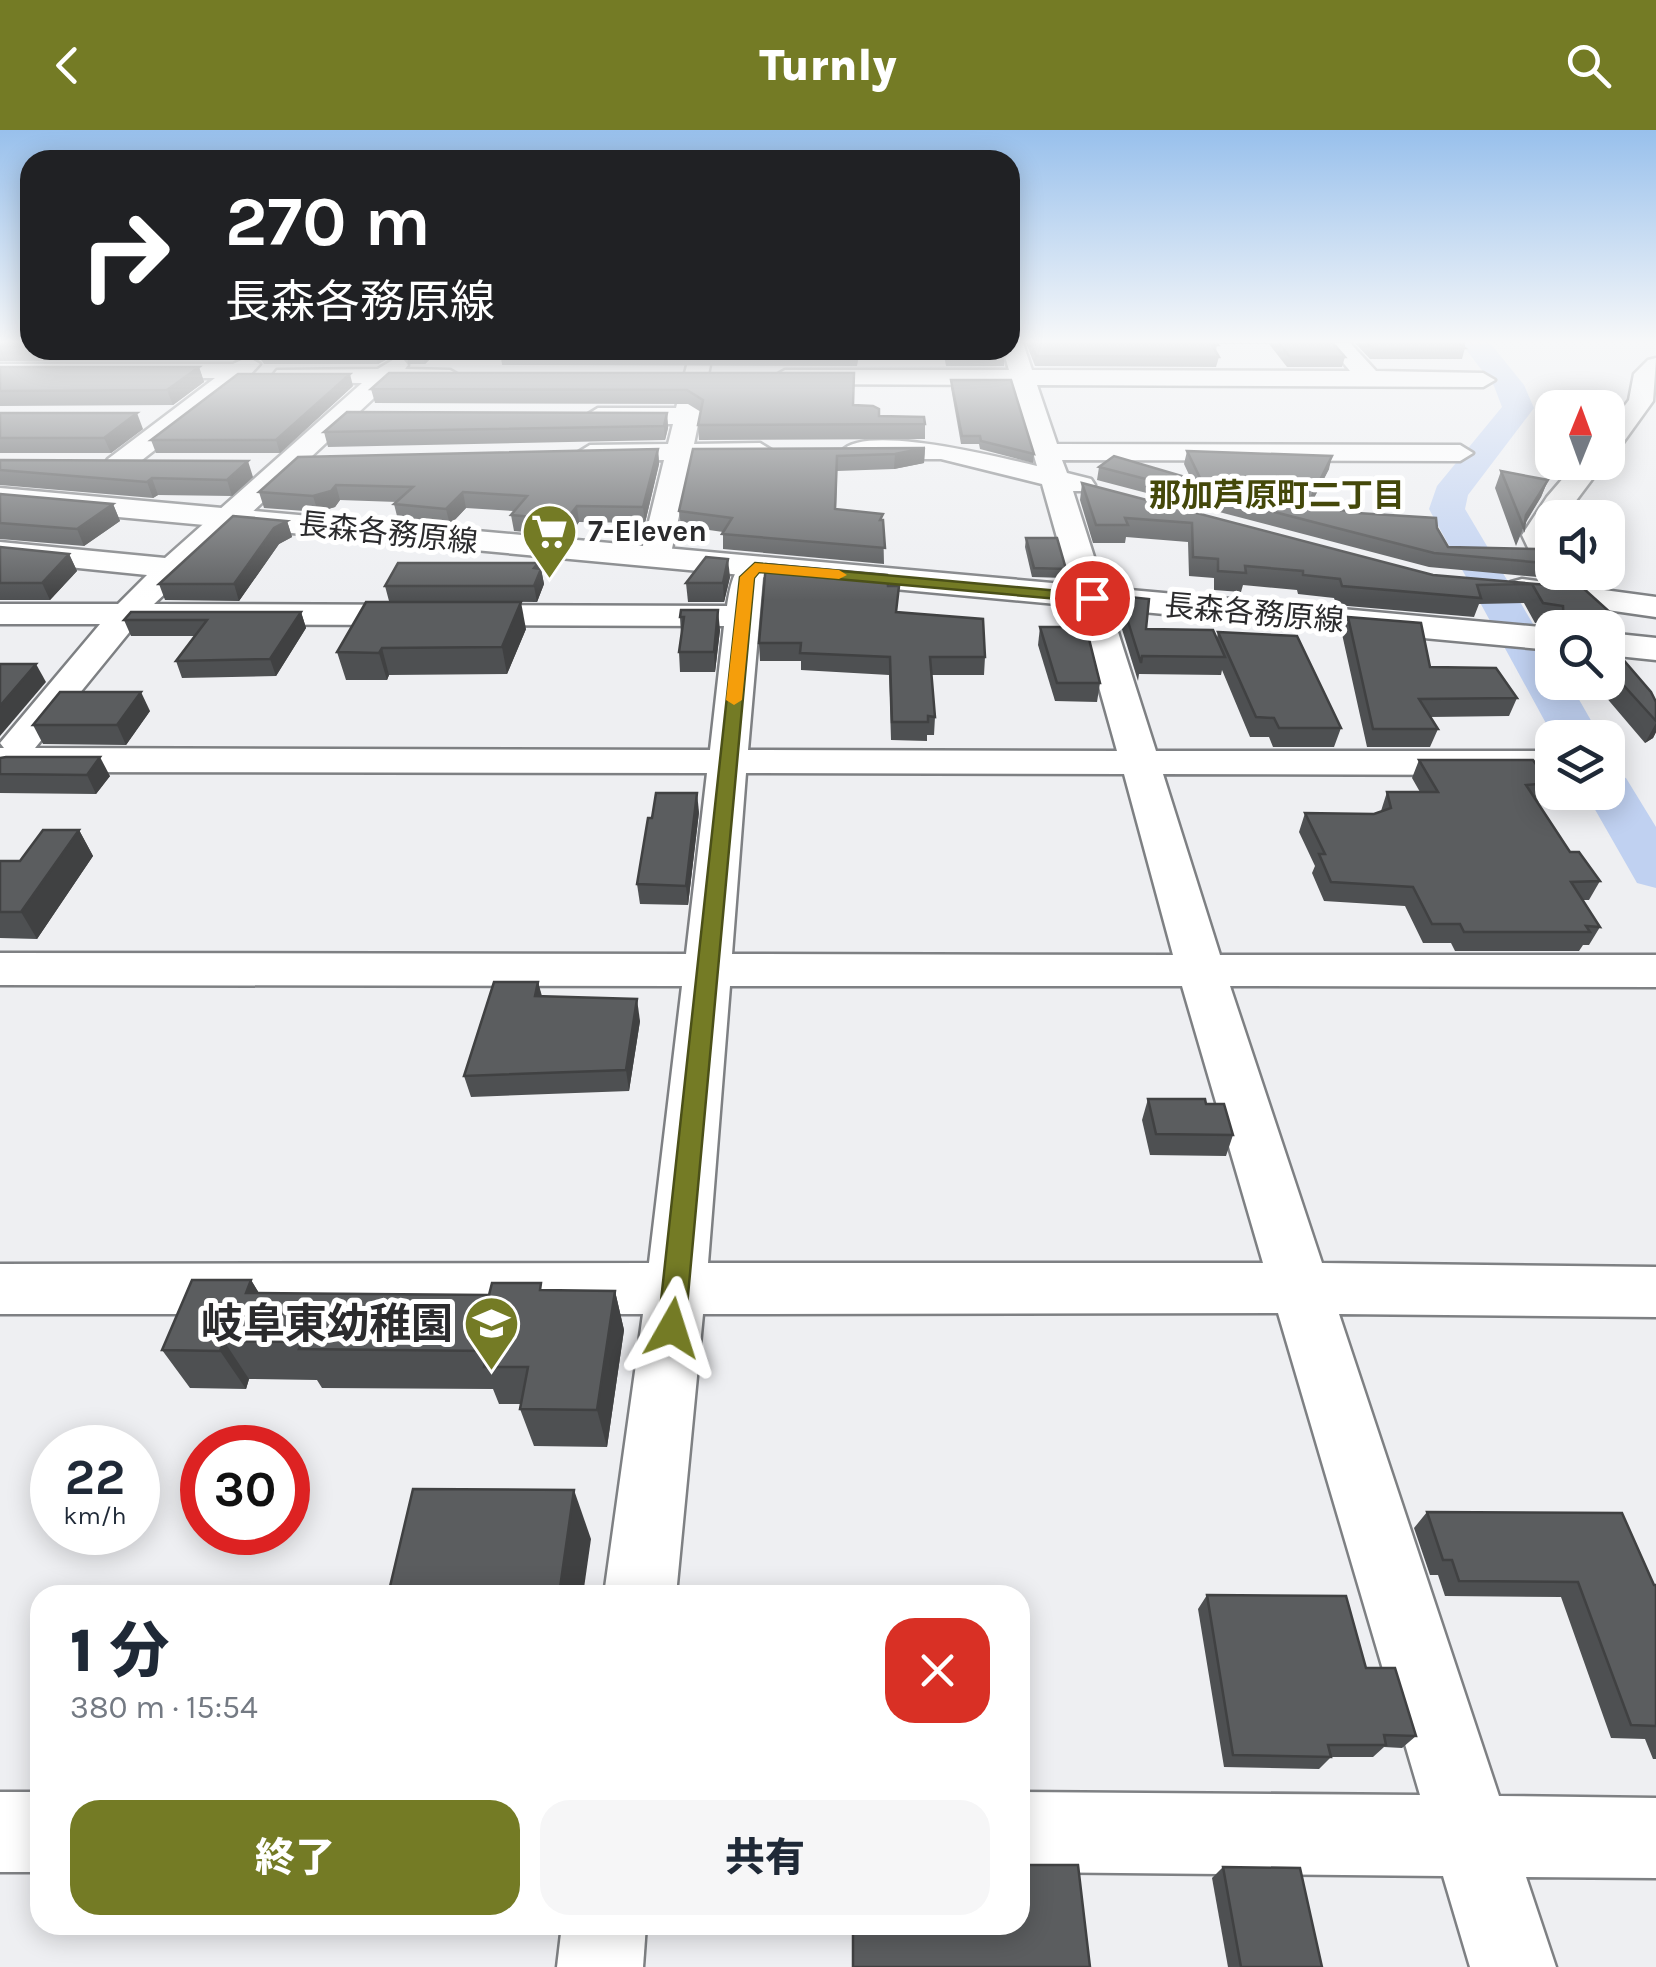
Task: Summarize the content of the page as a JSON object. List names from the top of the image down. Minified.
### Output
{"streets":{"main road":["長森各務原線"]},"districts":["那加芦原町二丁目"],"places":{"supermarket":["7-Eleven"],"school or university":["岐阜東幼稚園"]},"north":"top","page":{"header":"Turnly","turn":["270 m","長森各務原線"],"speed":"22 km/h","limit":"30","heading":["1 分","380 m · 15:54"],"buttons":["終了","共有"]}}
